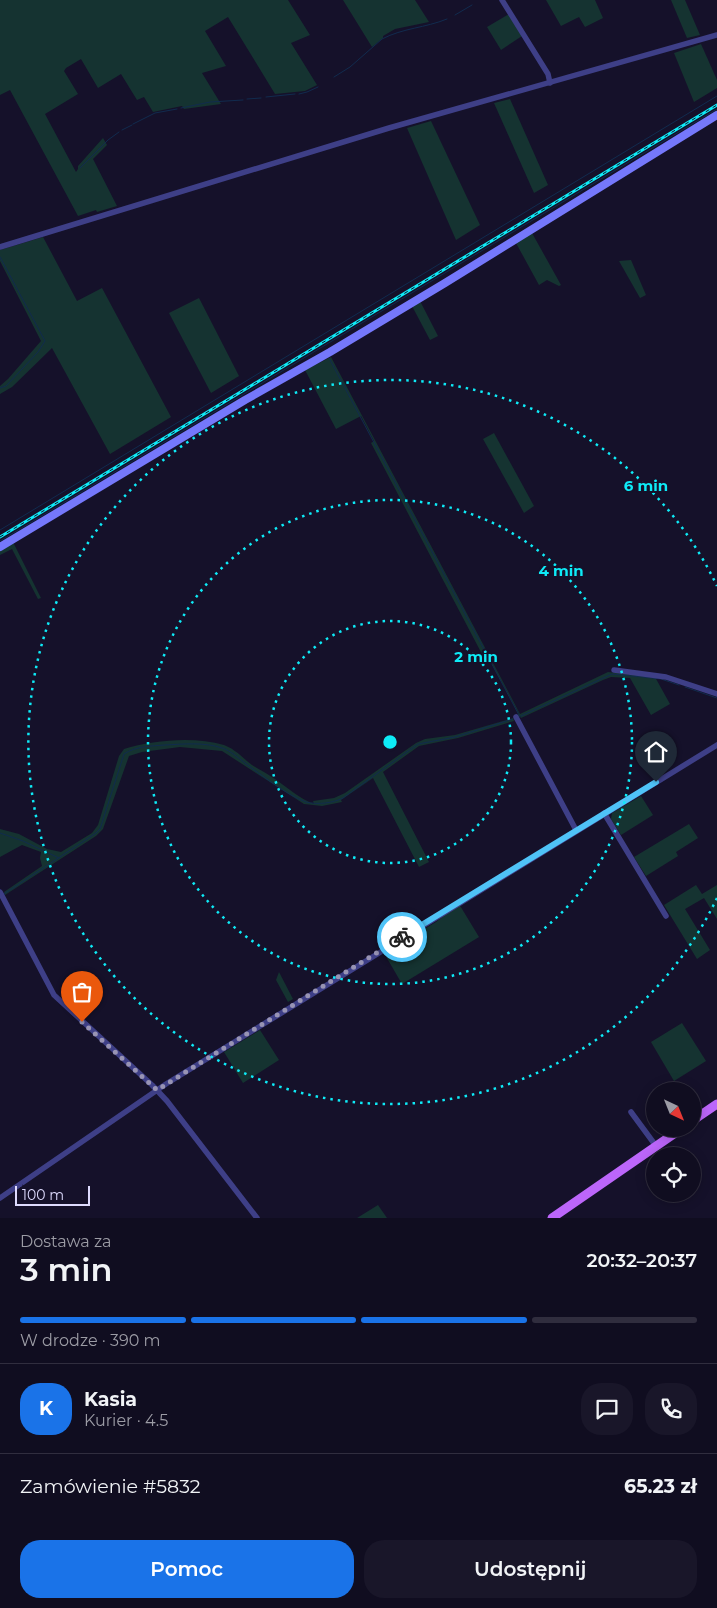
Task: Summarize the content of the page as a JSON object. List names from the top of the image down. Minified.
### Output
{"scale_bar":"100 m","north":"bottom right","page":{"scale":"100 m","heading":["3 min","Dostawa za","20:32–20:37"],"panel":["Kasia","Kurier · 4.5","Zamówienie #5832","65.23 zł"],"bar":"W drodze · 390 m","round":"K","buttons":["Pomoc","Udostępnij"]},"rings":["6 min","4 min","2 min"]}
